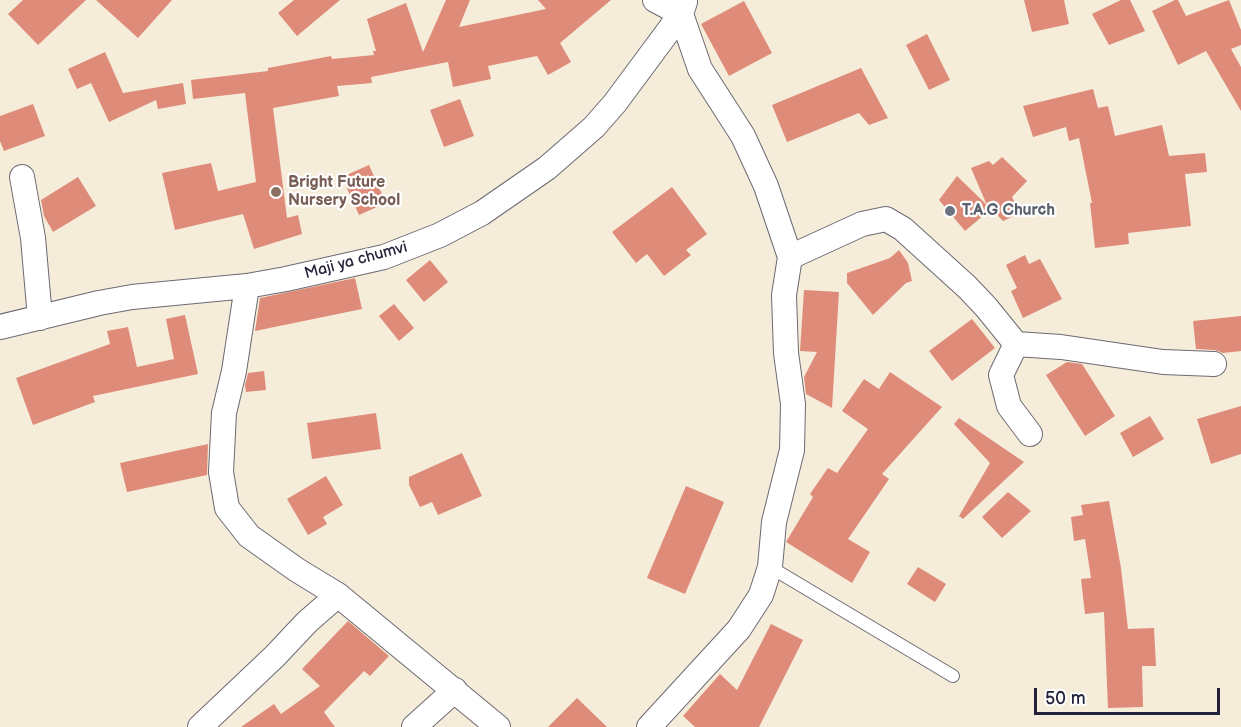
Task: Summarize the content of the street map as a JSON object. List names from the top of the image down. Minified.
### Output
{"streets":{"street":["Maji ya chumvi"]},"places":["Bright Future Nursery School","T.A.G Church"],"scale_bar":"50 m"}
